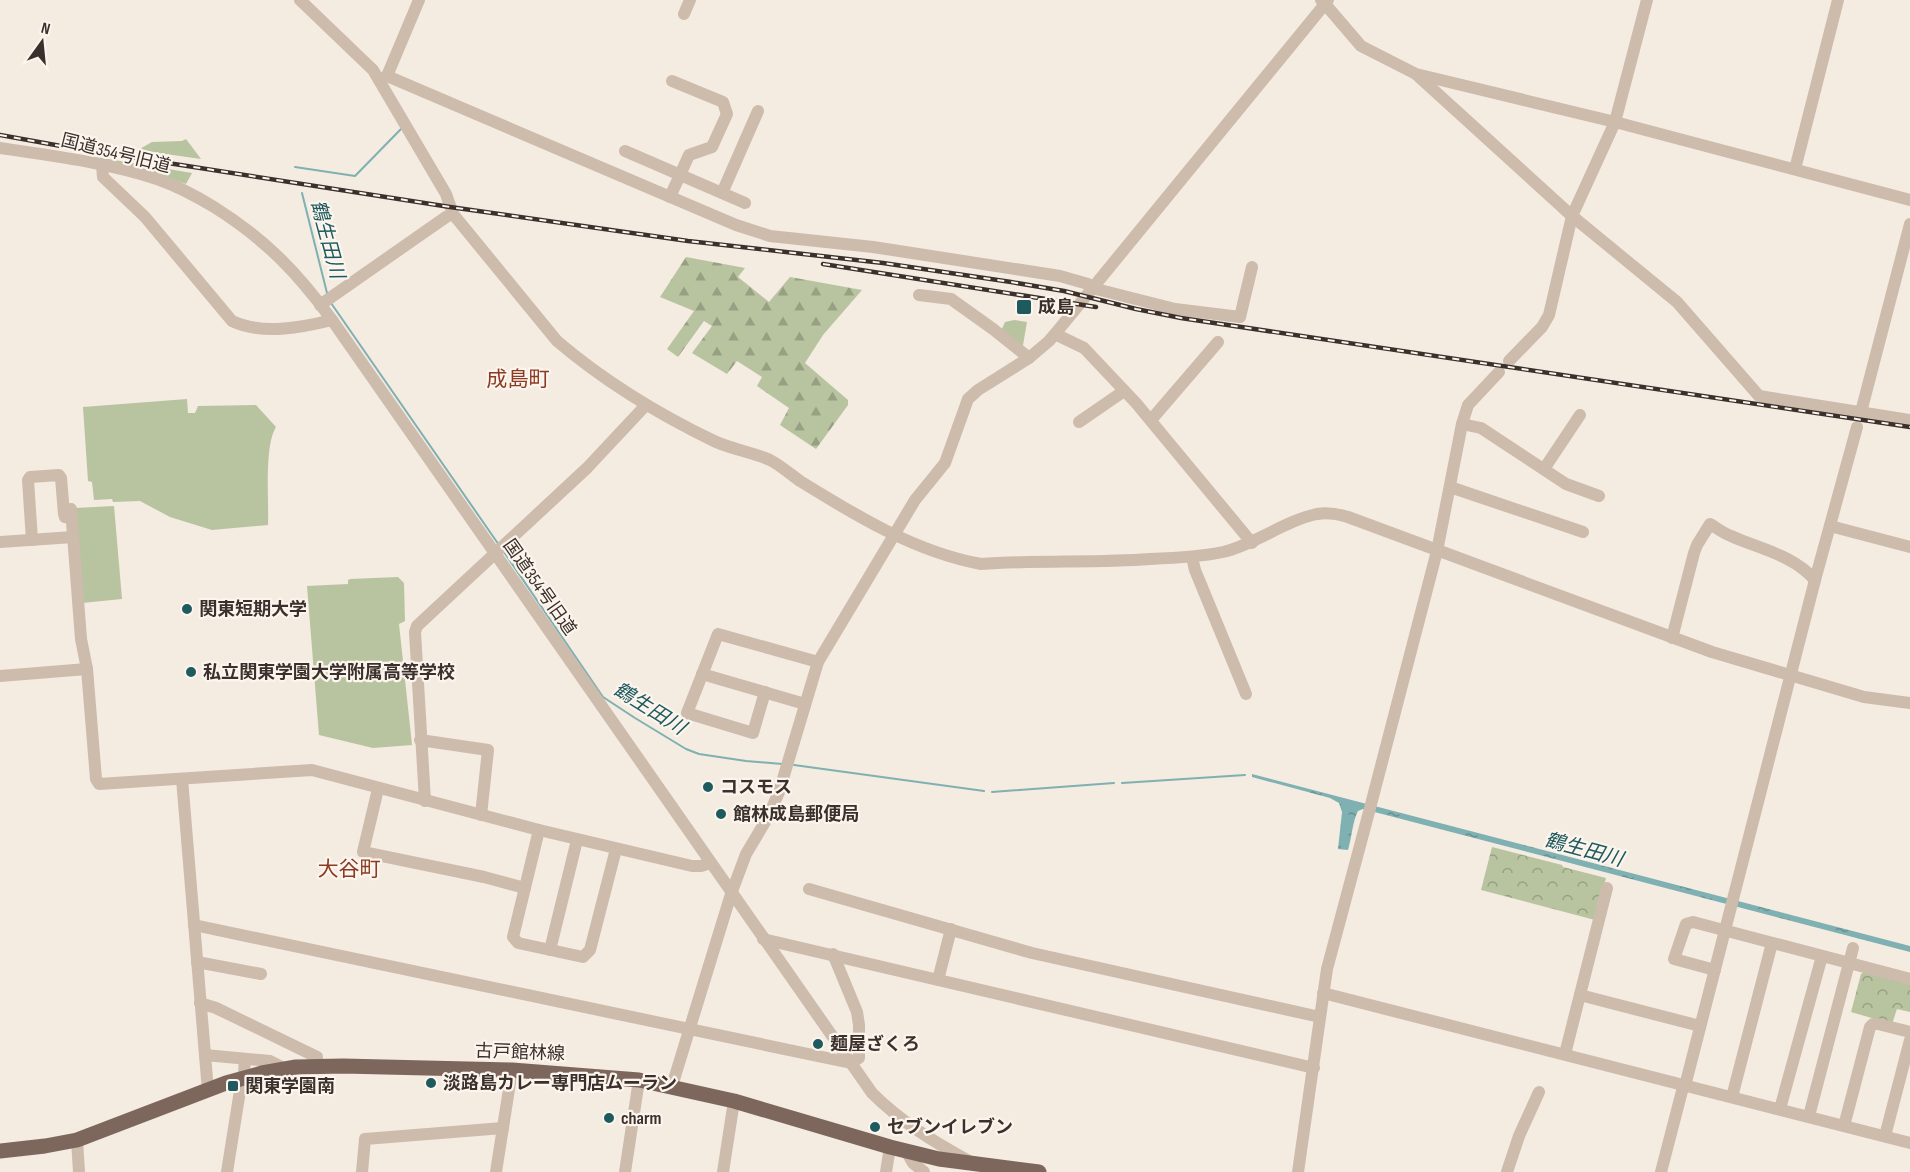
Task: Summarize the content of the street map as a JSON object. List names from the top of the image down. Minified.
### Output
{"streets":{"main road":["古戸館林線"],"street":["国道354号旧道"]},"crossings":[["国道354号旧道","古戸館林線"]],"districts":["成島町","大谷町"],"water":["鶴生田川"],"places":{"transit":["成島","関東学園南"],"other":["関東短期大学","私立関東学園大学附属高等学校","コスモス","館林成島郵便局","麺屋ざくろ","淡路島カレー専門店ムーラン","charm","セブンイレブン"]},"north":"top"}
